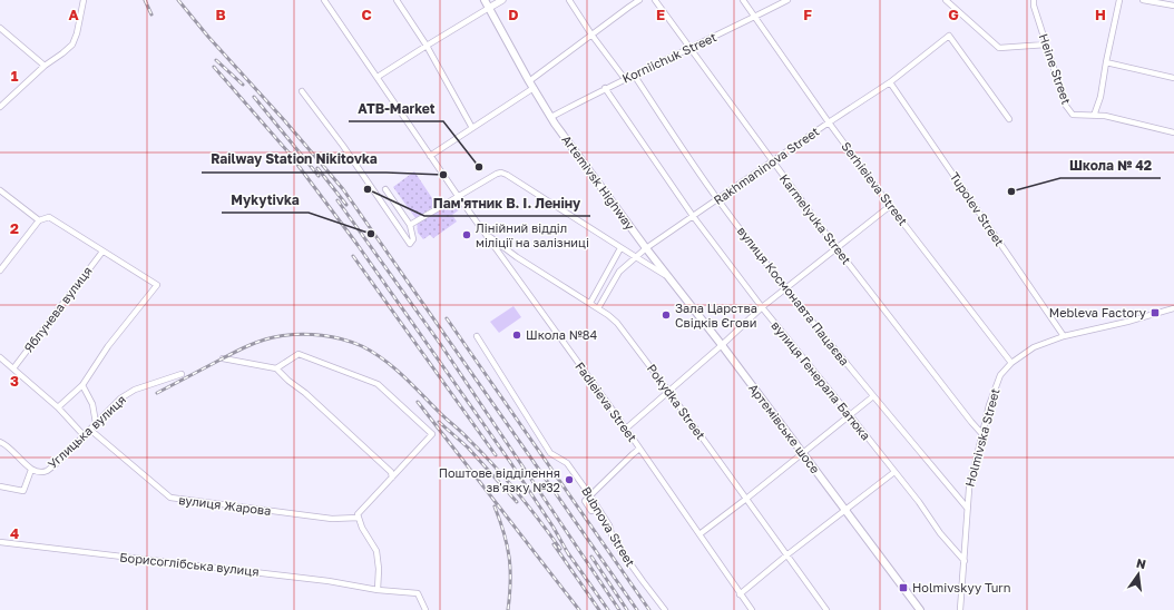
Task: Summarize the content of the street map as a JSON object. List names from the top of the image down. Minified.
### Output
{"streets":{"main road":["Artemivsk Highway","Артемівське шосе"],"street":["Korniichuk Street","Heine Street","Rakhmaninova Street","Serhieieva Street","Tupolev Street","Karmelyuka Street","вулиця Космонавта Пацаєва","Яблунева вулиця","вулиця Генерала Батюка","Fadieieva Street","Pokydka Street","Углицька вулиця","Holmivska Street","вулиця Жарова","Bubnova Street","Борисоглібська вулиця"]},"crossings":[["Korniichuk Street","Artemivsk Highway"],["Korniichuk Street","Serhieieva Street"],["Korniichuk Street","Karmelyuka Street"],["Korniichuk Street","вулиця Космонавта Пацаєва"],["Korniichuk Street","вулиця Генерала Батюка"],["Rakhmaninova Street","Artemivsk Highway"],["Rakhmaninova Street","Serhieieva Street"],["Rakhmaninova Street","Tupolev Street"],["Rakhmaninova Street","Karmelyuka Street"],["Rakhmaninova Street","вулиця Космонавта Пацаєва"],["Rakhmaninova Street","вулиця Генерала Батюка"],["Rakhmaninova Street","Pokydka Street"],["Rakhmaninova Street","Артемівське шосе"],["Artemivsk Highway","Артемівське шосе"],["Serhieieva Street","Holmivska Street"],["Tupolev Street","Holmivska Street"],["Karmelyuka Street","Holmivska Street"],["вулиця Космонавта Пацаєва","Holmivska Street"],["вулиця Генерала Батюка","Holmivska Street"],["Fadieieva Street","Pokydka Street"],["Углицька вулиця","вулиця Жарова"]],"places":{"other":["ATB-Market","Railway Station Nikitovka","Пам'ятник В. І. Леніну","Школа № 42","Mykytivka","Лінійний відділ міліції на залізниці","Зала Царства Свідків Єгови","Школа №84","Поштове відділення зв'язку №32"],"transit":["Mebleva Factory","Holmivskyy Turn"]},"north":"top","grid":{"columns":["A","B","C","D","E","F","G","H"],"rows":["1","2","3","4"]}}
